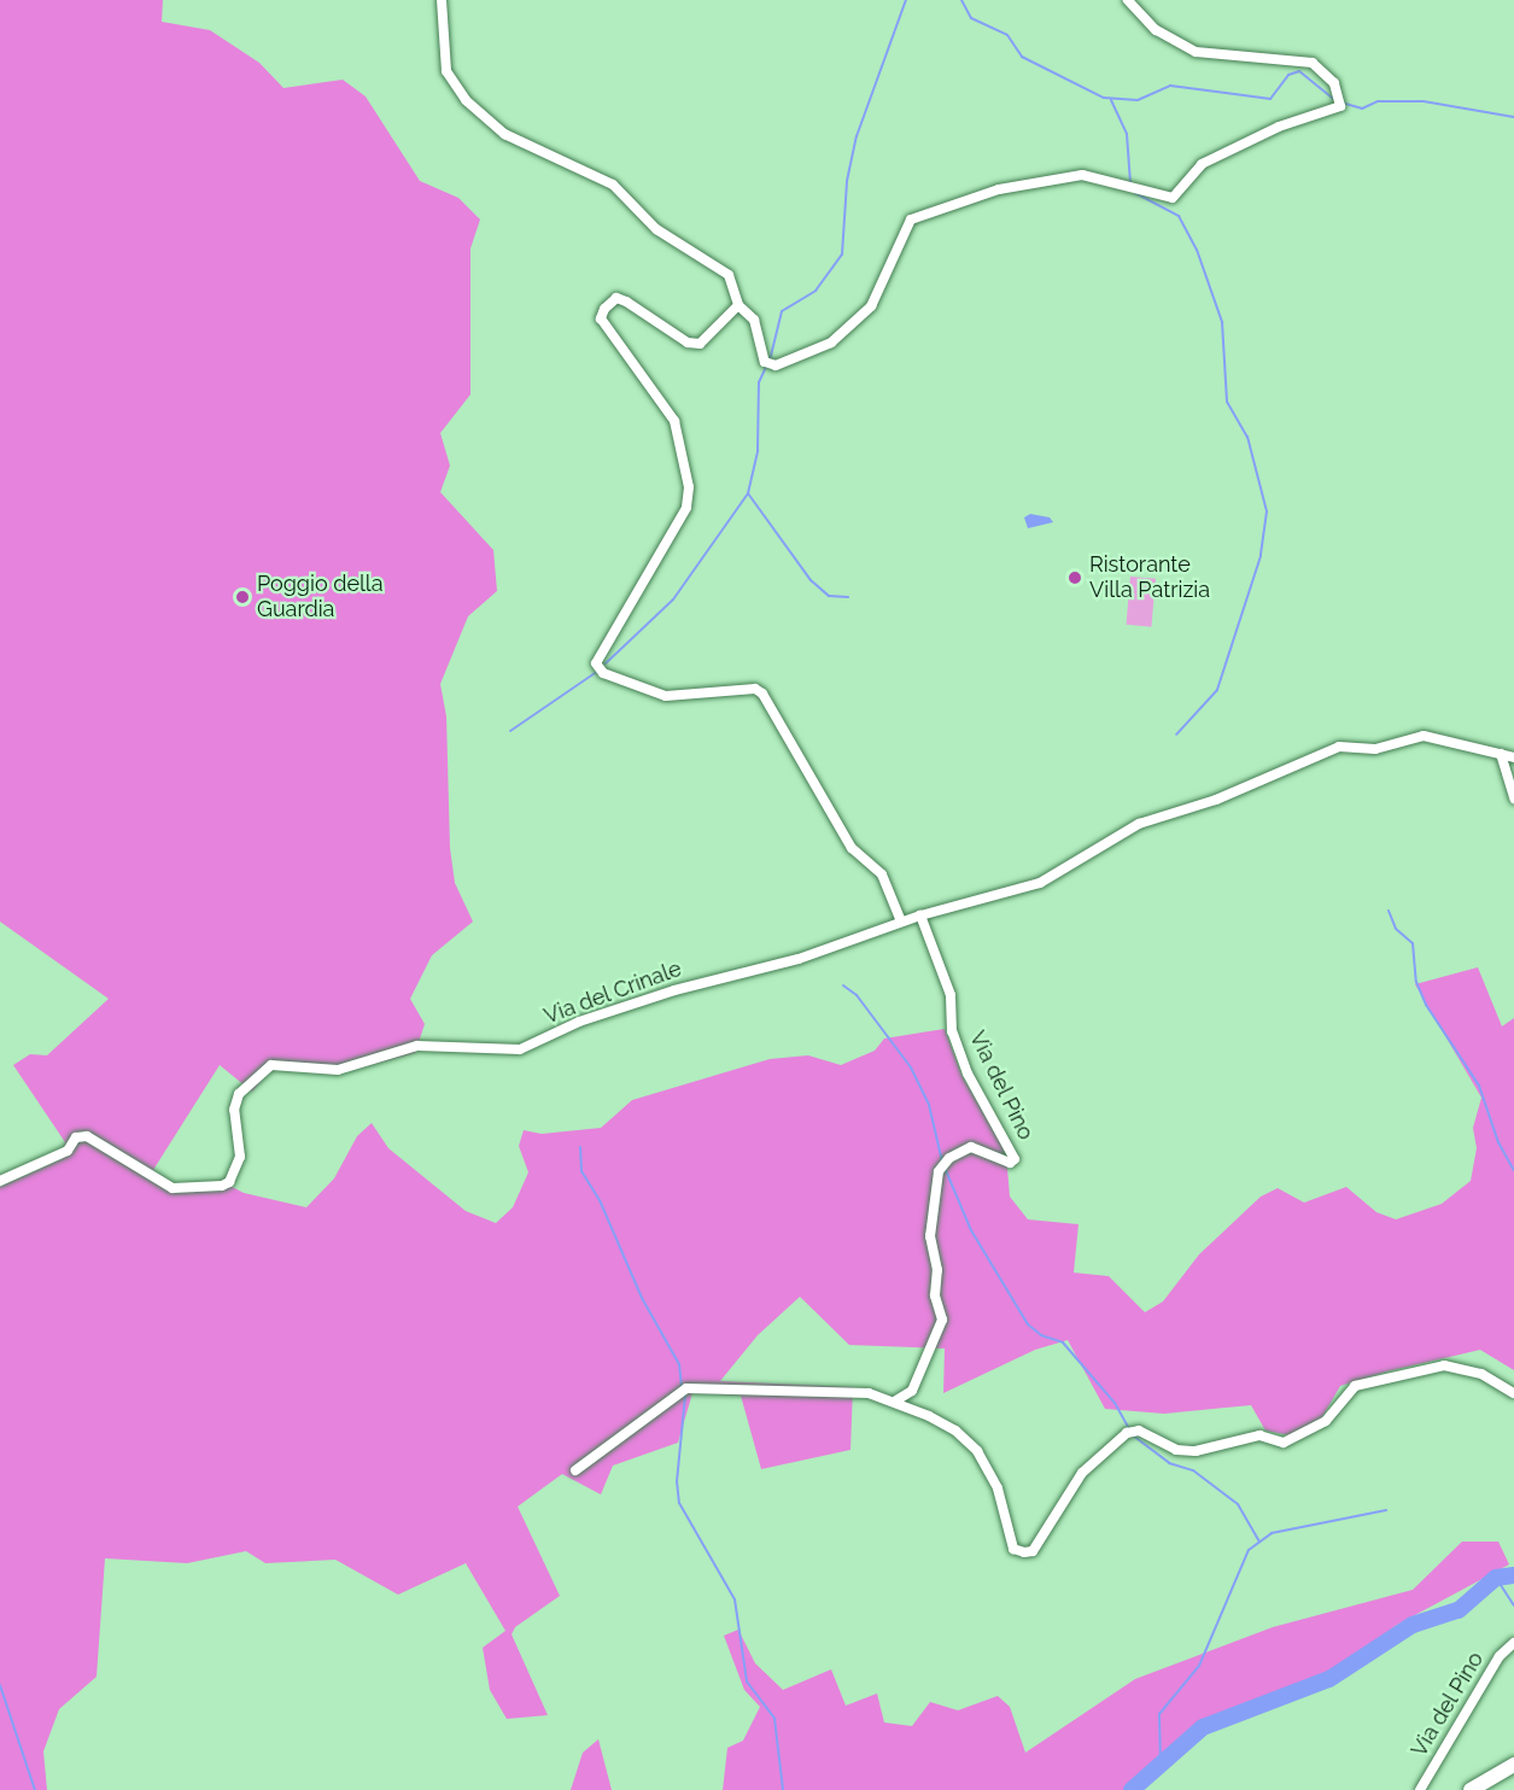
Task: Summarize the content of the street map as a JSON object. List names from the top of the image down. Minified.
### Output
{"streets":{"street":["Via del Crinale","Via del Pino"]},"crossings":[["Via del Crinale","Via del Pino"]],"places":["Ristorante Villa Patrizia","Poggio della Guardia"]}
